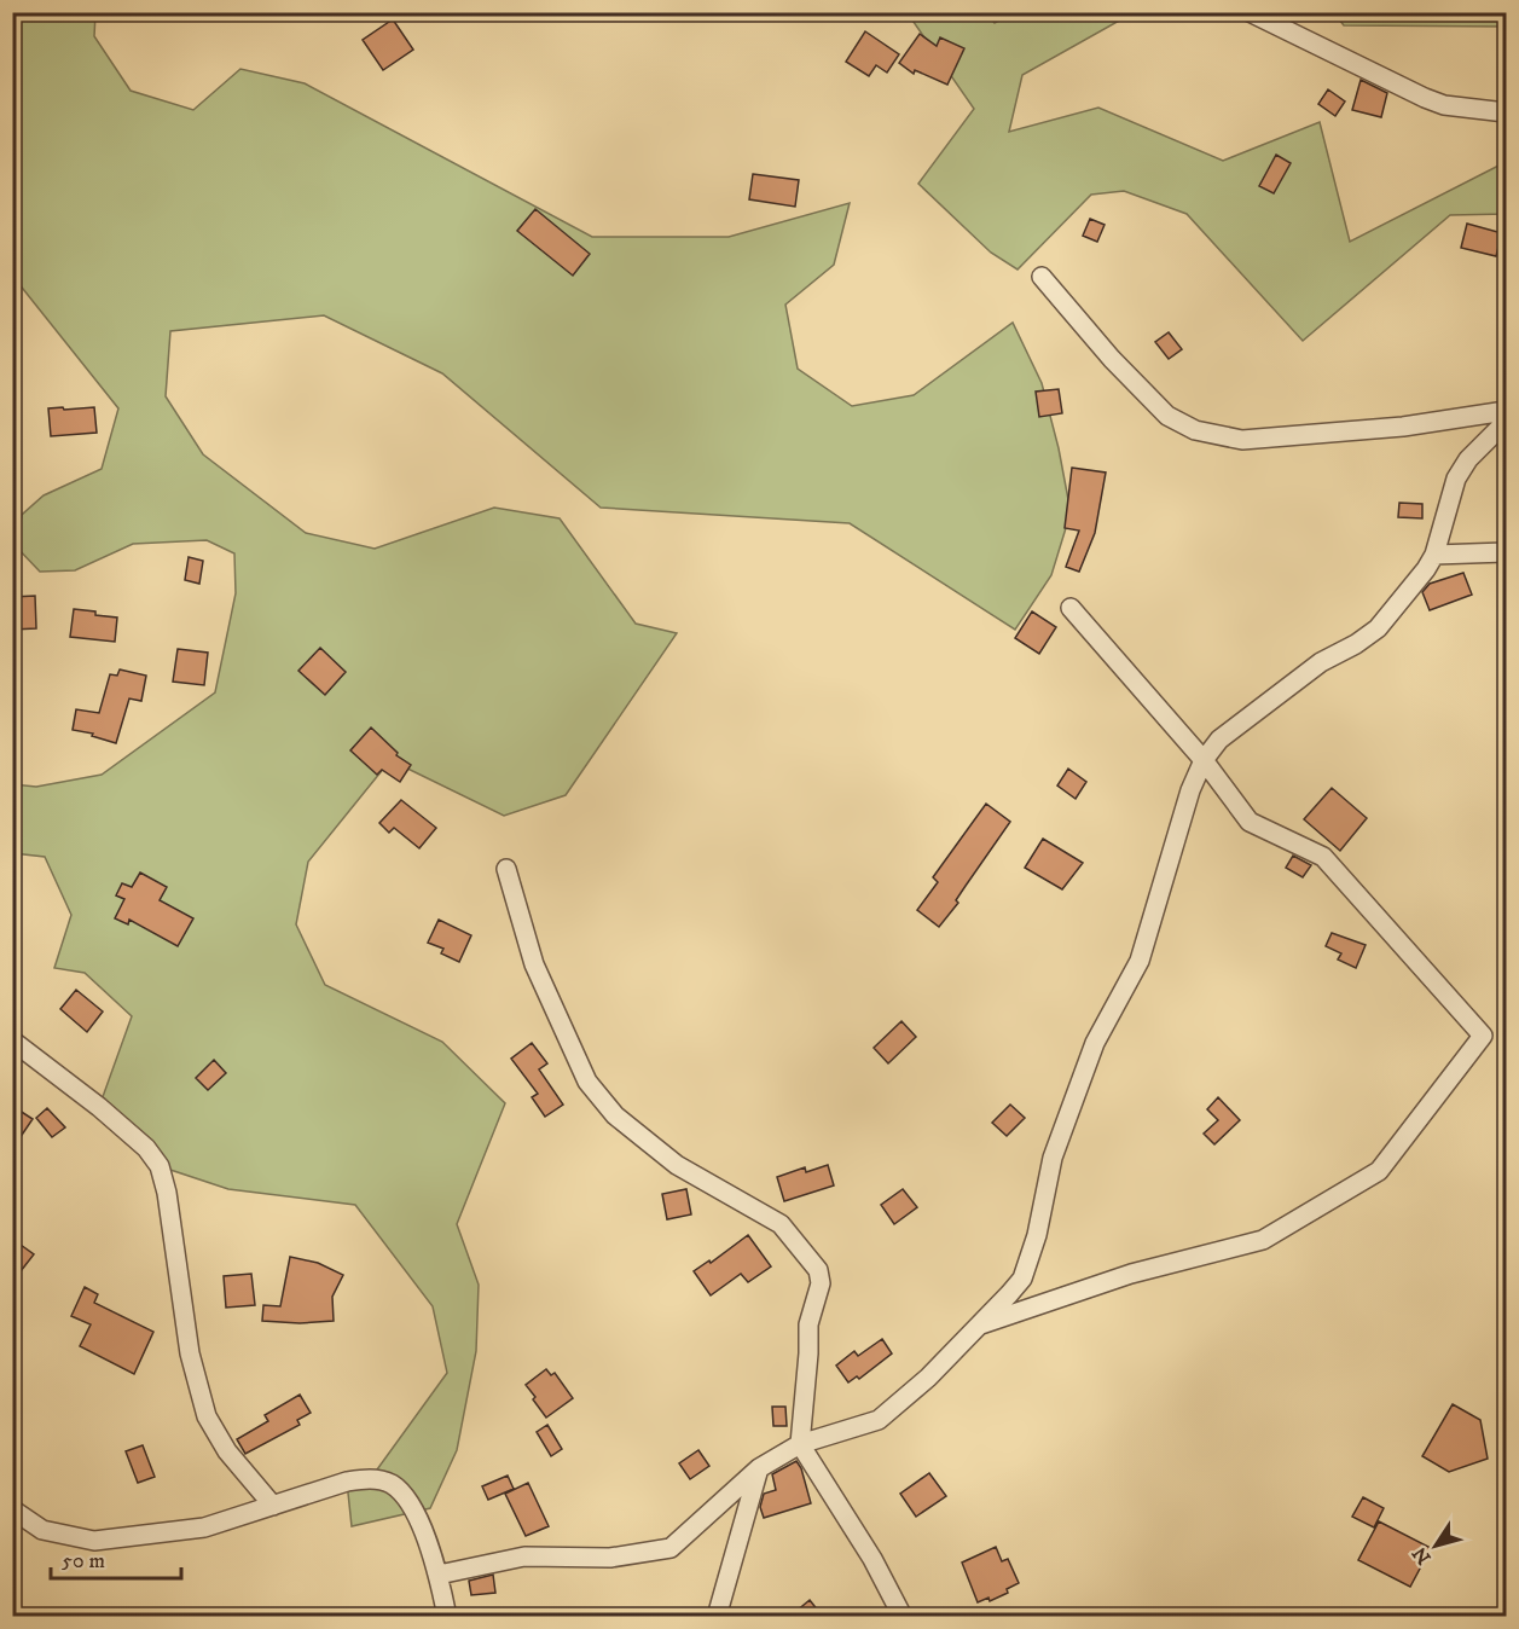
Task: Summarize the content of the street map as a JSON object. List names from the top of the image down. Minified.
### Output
{"scale_bar":"50 m","north":"bottom left"}
